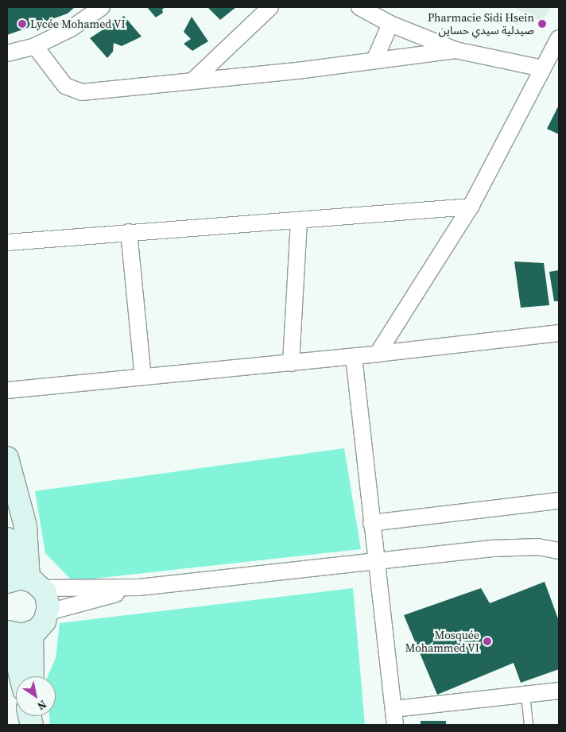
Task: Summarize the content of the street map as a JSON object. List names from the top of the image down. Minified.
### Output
{"places":["Lycée Mohamed VI","Pharmacie Sidi Hsein صيدلية سيدي حساين","Mosquée Mohammed VI"],"north":"bottom right"}
